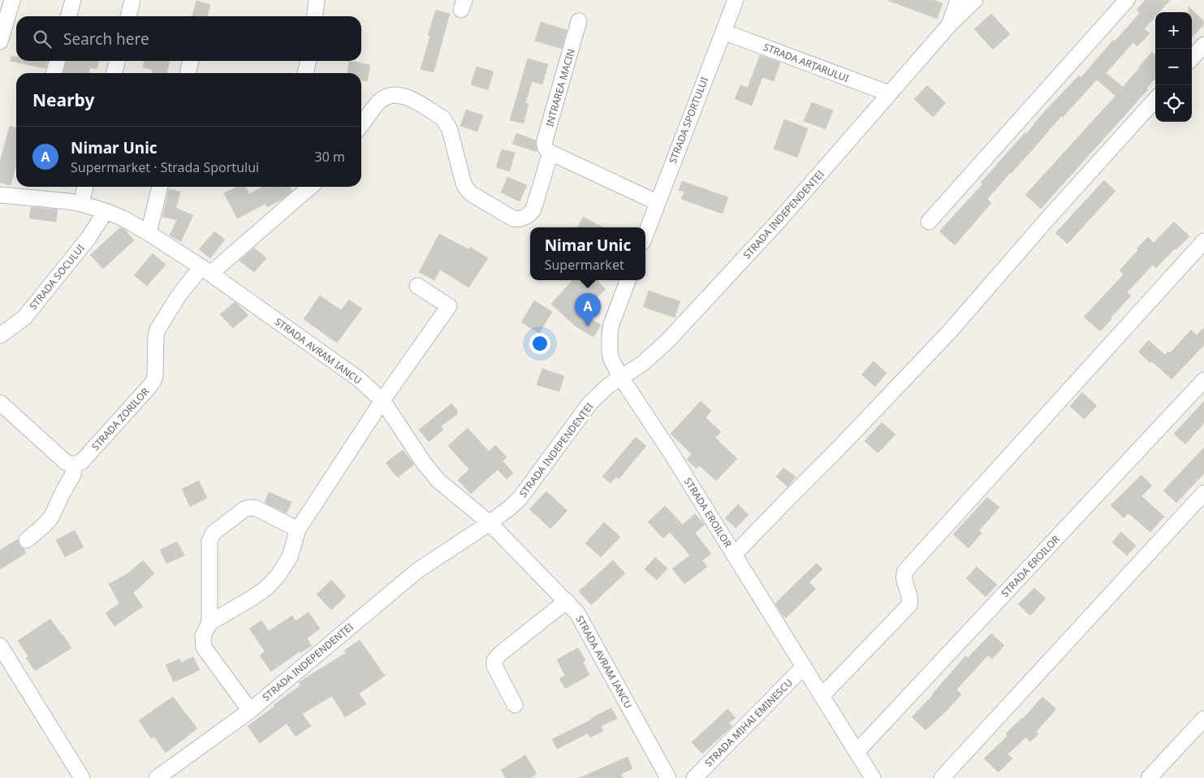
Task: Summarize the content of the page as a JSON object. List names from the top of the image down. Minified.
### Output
{"streets":{"street":["STRADA ARȚARULUI","INTRAREA MACIN","STRADA SPORTULUI","STRADA INDEPENDENȚEI","STRADA SOCULUI","STRADA AVRAM IANCU","STRADA ZORILOR","STRADA EROILOR","STRADA MIHAI EMINESCU"]},"crossings":[["STRADA ARȚARULUI","STRADA SPORTULUI"],["STRADA ARȚARULUI","STRADA INDEPENDENȚEI"],["STRADA INDEPENDENȚEI","STRADA AVRAM IANCU"],["STRADA INDEPENDENȚEI","STRADA EROILOR"],["STRADA SOCULUI","STRADA AVRAM IANCU"],["STRADA AVRAM IANCU","STRADA ZORILOR"],["STRADA EROILOR","STRADA MIHAI EMINESCU"]],"page":{"map_buttons":["+","−"],"search":"Search here","heading":"Nearby","list":[{"mark":"A","name":"Nimar Unic","note":"Supermarket · Strada Sportului","value":"30 m"}],"popup":["Nimar Unic","Supermarket"],"pins":"A"}}
